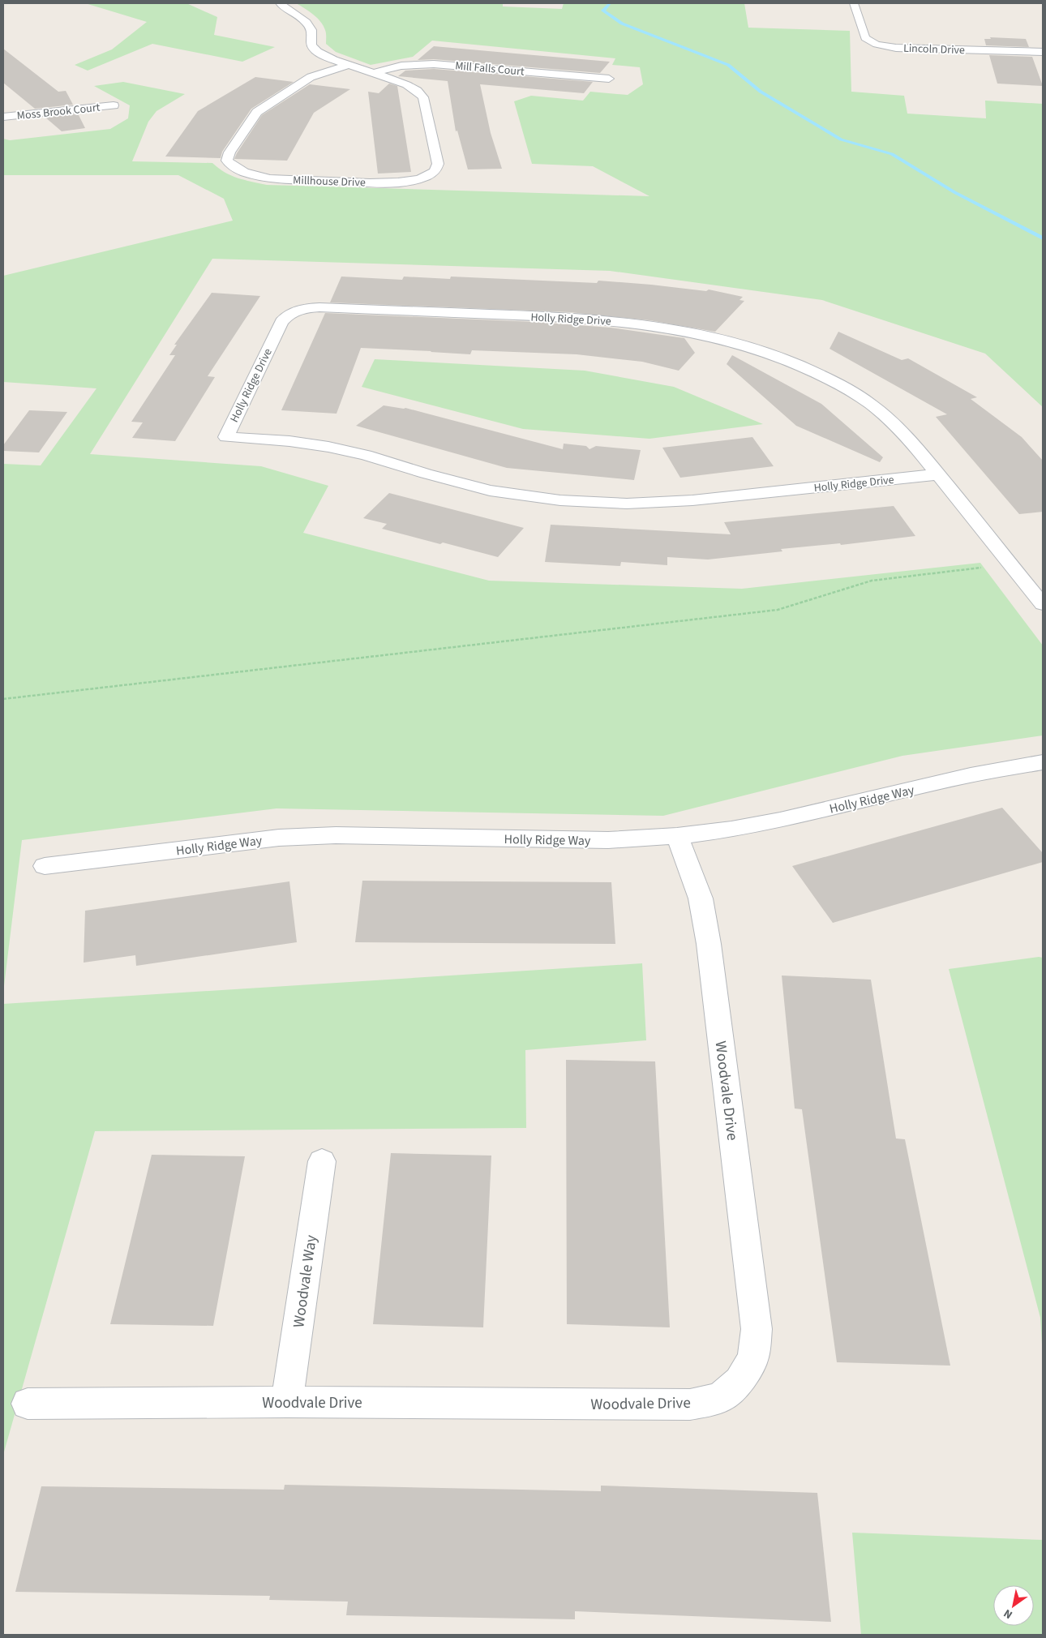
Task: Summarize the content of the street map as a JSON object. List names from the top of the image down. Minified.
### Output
{"streets":{"street":["Lincoln Drive","Mill Falls Court","Moss Brook Court","Millhouse Drive","Holly Ridge Drive","Holly Ridge Way","Woodvale Drive","Woodvale Way"]},"crossings":[["Mill Falls Court","Millhouse Drive"],["Holly Ridge Way","Woodvale Drive"],["Woodvale Drive","Woodvale Way"]],"north":"bottom left"}
